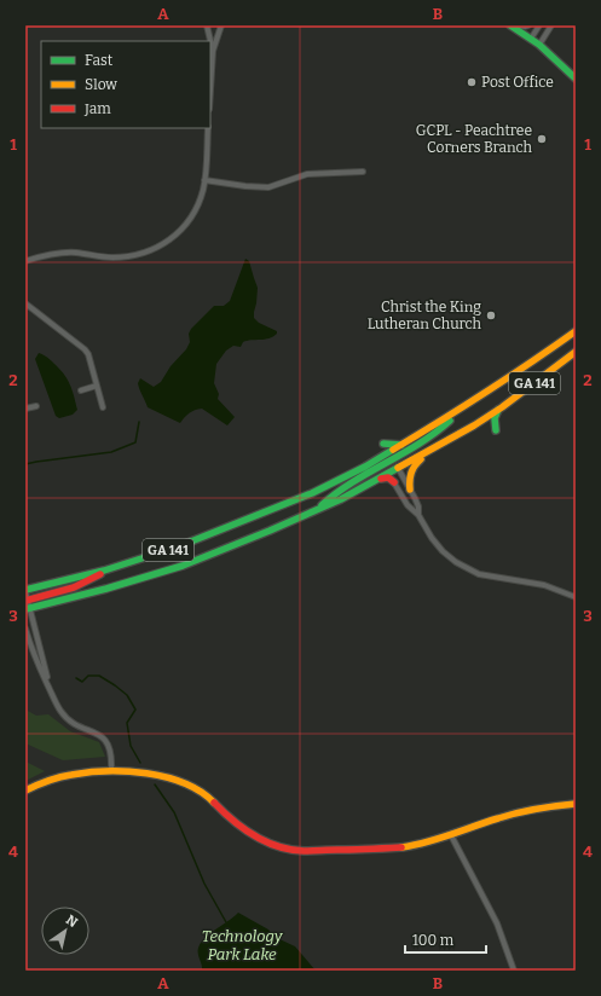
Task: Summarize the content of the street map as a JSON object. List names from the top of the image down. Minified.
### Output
{"streets":{"main road":["GA 141"]},"water":["Technology Park Lake"],"places":["Post Office","GCPL - Peachtree Corners Branch","Christ the King Lutheran Church"],"legend":["Fast","Slow","Jam"],"scale_bar":"100 m","north":"top right","grid":{"columns":["A","B"],"rows":["1","2","3","4"]}}
